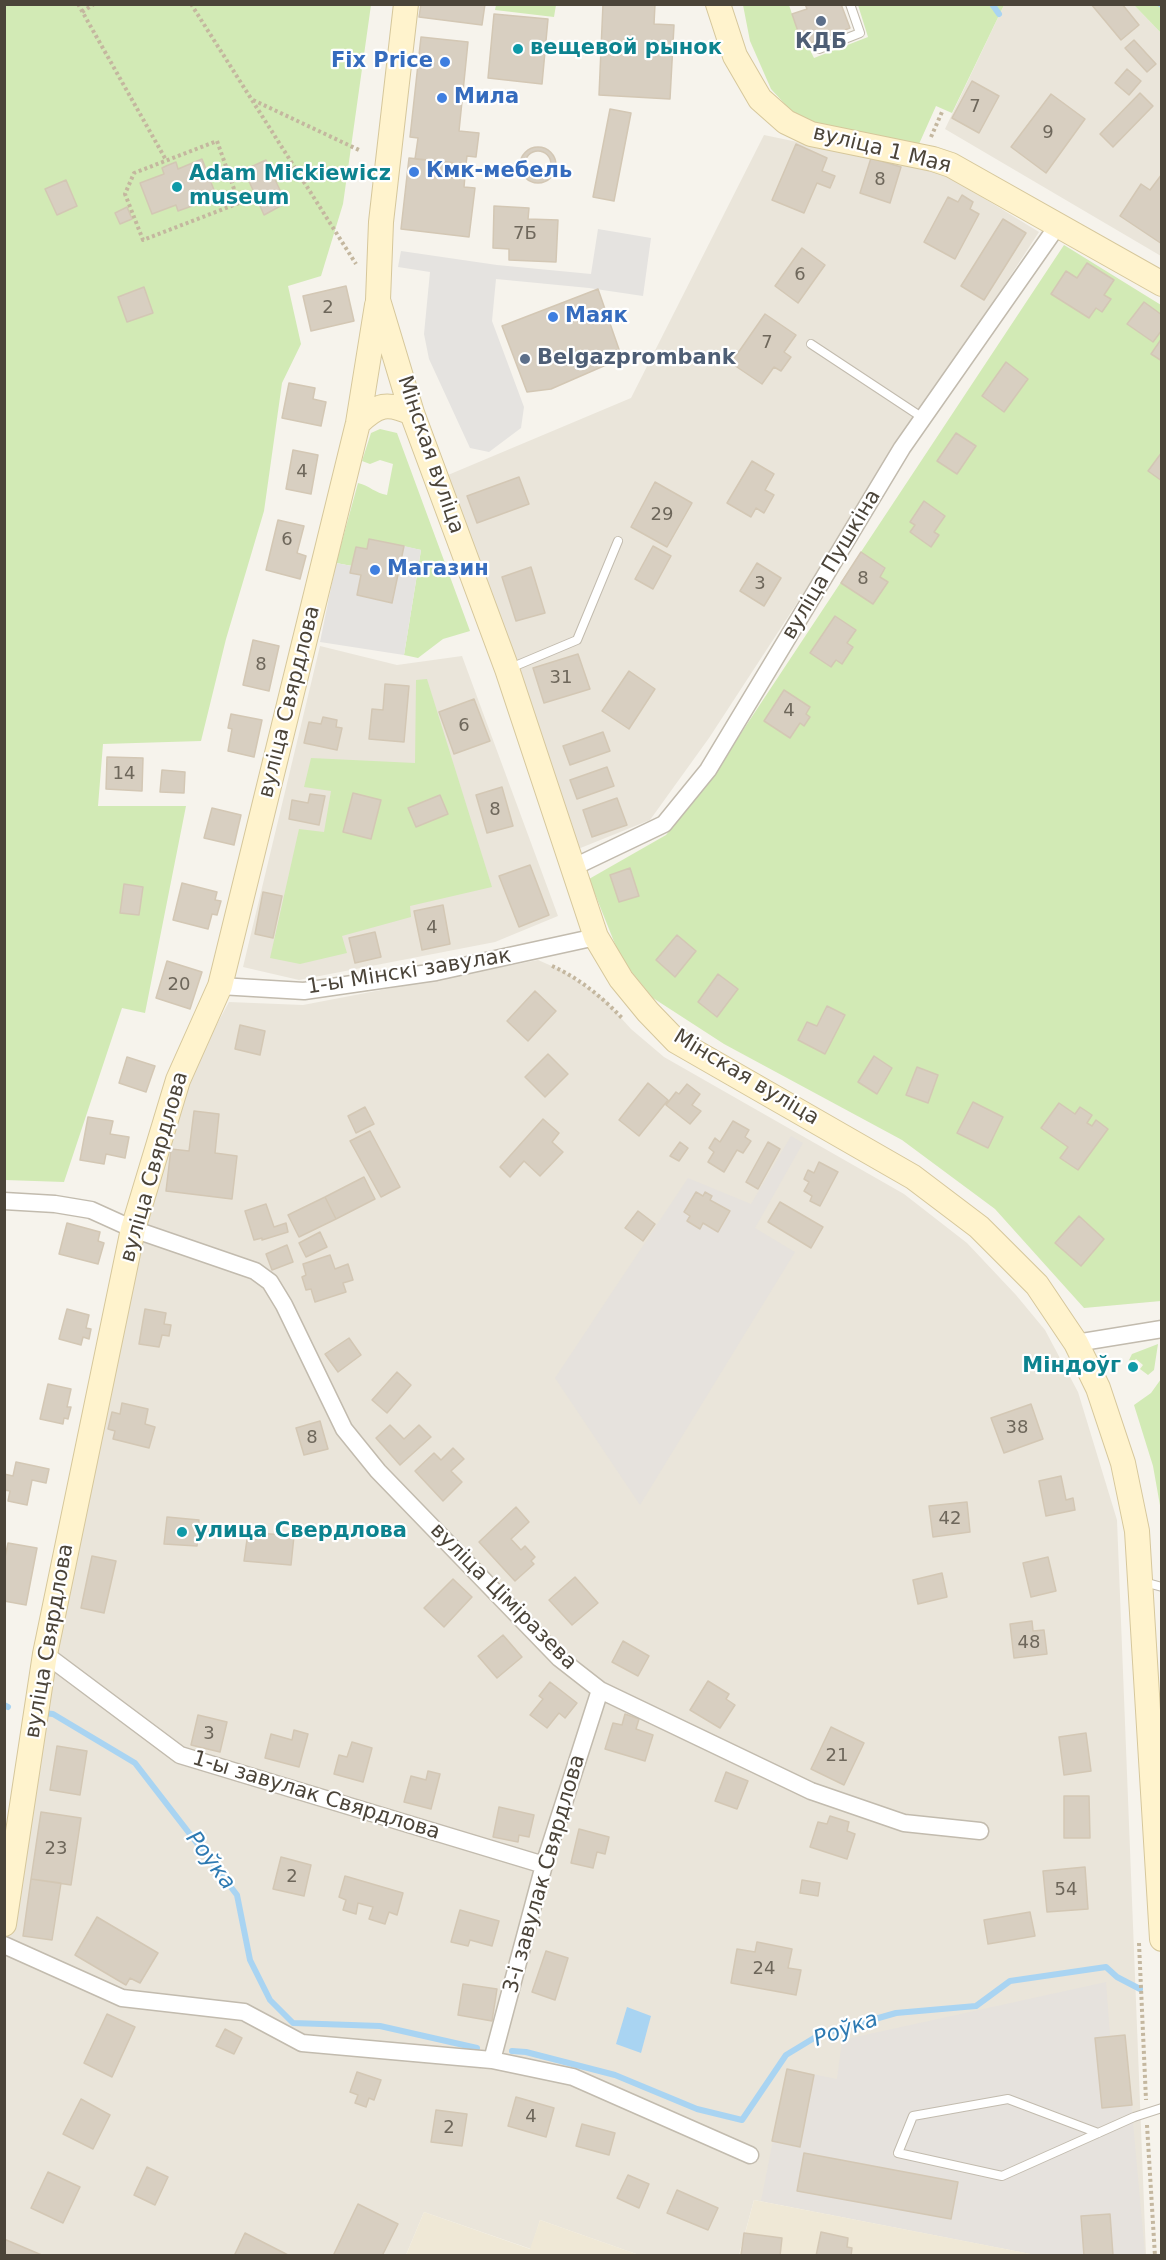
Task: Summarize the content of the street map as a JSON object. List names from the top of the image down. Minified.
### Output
{"streets":{"street":["вуліца 1 Мая","Мінская вуліца","вуліца Пушкіна","вуліца Свярдлова","1-ы Мінскі завулак","вуліца Ціміразева","1-ы завулак Свярдлова","3-і завулак Свярдлова"]},"crossings":[["вуліца 1 Мая","вуліца Пушкіна"],["Мінская вуліца","вуліца Пушкіна"],["Мінская вуліца","вуліца Свярдлова"],["Мінская вуліца","1-ы Мінскі завулак"],["вуліца Свярдлова","1-ы Мінскі завулак"],["вуліца Свярдлова","вуліца Ціміразева"],["вуліца Свярдлова","1-ы завулак Свярдлова"],["вуліца Ціміразева","3-і завулак Свярдлова"],["1-ы завулак Свярдлова","3-і завулак Свярдлова"]],"water":["Роўка"],"places":["КДБ","вещевой рынок","Fix Price","Мила","Кмк-мебель","Adam Mickiewicz museum","Маяк","Belgazprombank","Магазин","Міндоўг","улица Свердлова"],"house_numbers":["7","9","8","7Б","6","2","7","4","29","6","8","3","8","31","4","6","14","8","4","20","38","8","42","48","3","21","23","2","54","24","4","2"]}
